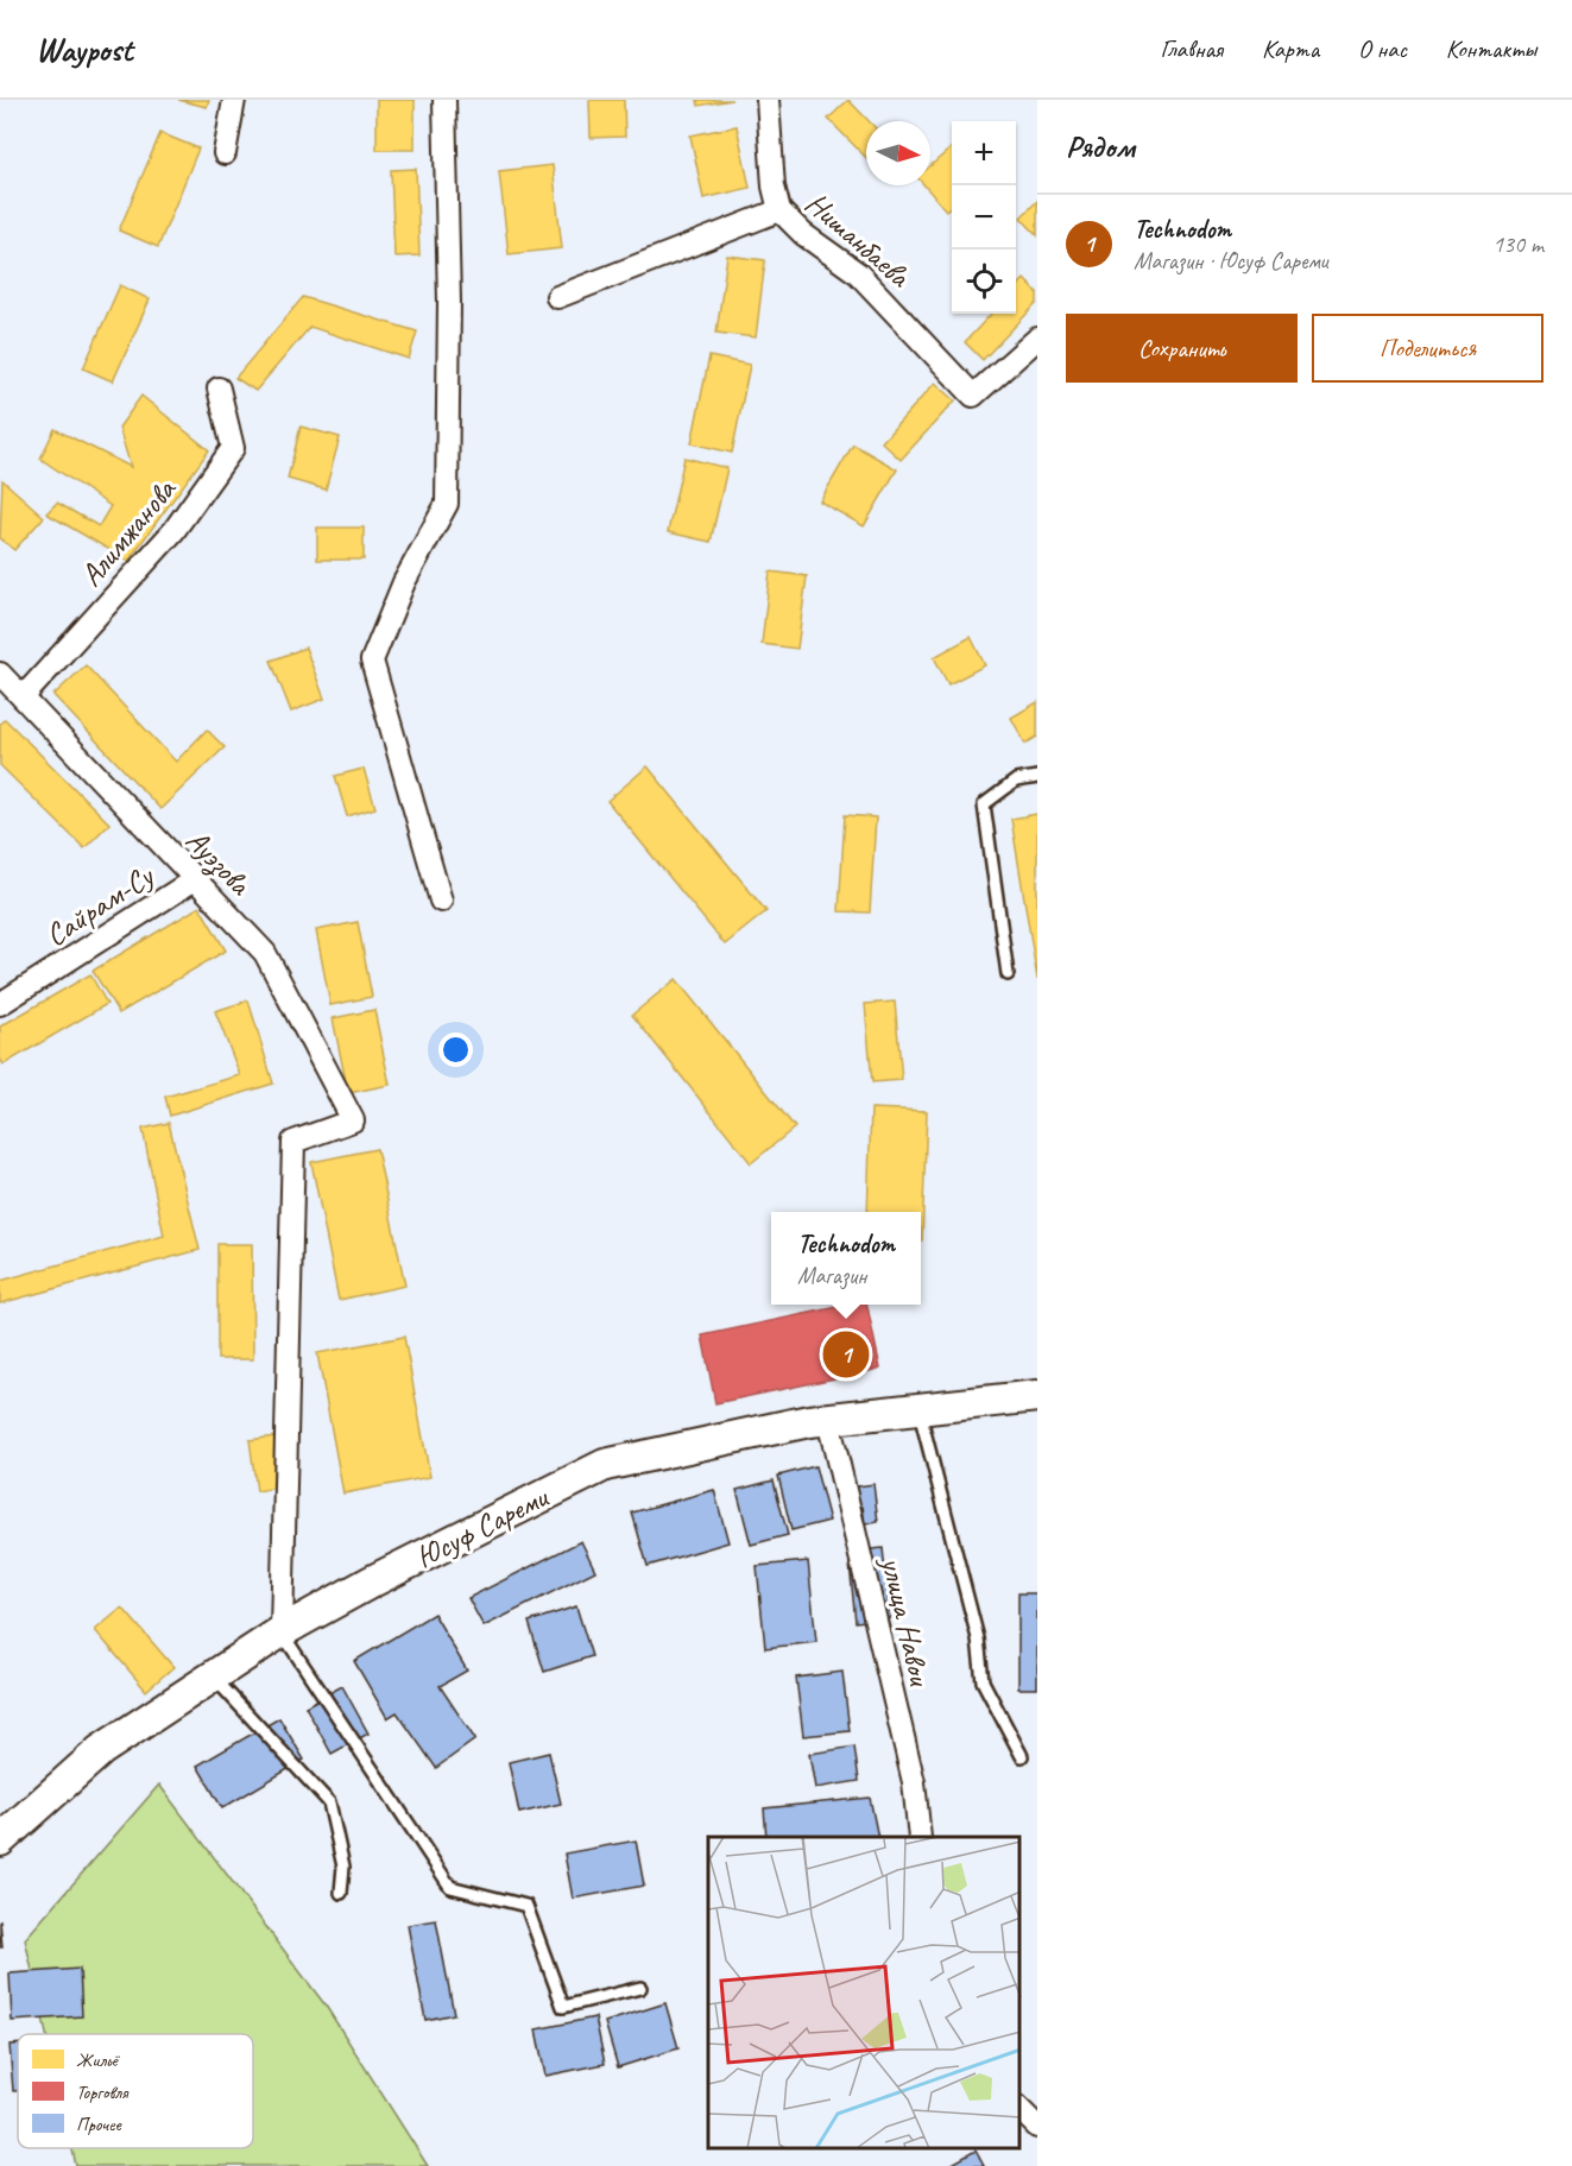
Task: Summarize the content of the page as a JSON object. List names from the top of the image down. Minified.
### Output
{"streets":{"main road":["Юсуф Сареми"],"street":["Нишанбаева","Алимжанова","Ауэзова","Сайрам-Су","улица Навои"]},"crossings":[["Алимжанова","Ауэзова"],["Ауэзова","Сайрам-Су"],["Ауэзова","Юсуф Сареми"],["Юсуф Сареми","улица Навои"]],"legend":["Жильё","Торговля","Прочее"],"north":"right","page":{"header":"Waypost","nav":["Главная","Карта","О нас","Контакты"],"heading":"Рядом","map_buttons":["+","−"],"list":[{"mark":"1","name":"Technodom","note":"Магазин · Юсуф Сареми","value":"130 m"}],"buttons":["Сохранить","Поделиться"],"popup":["Technodom","Магазин"],"pins":"1"}}
